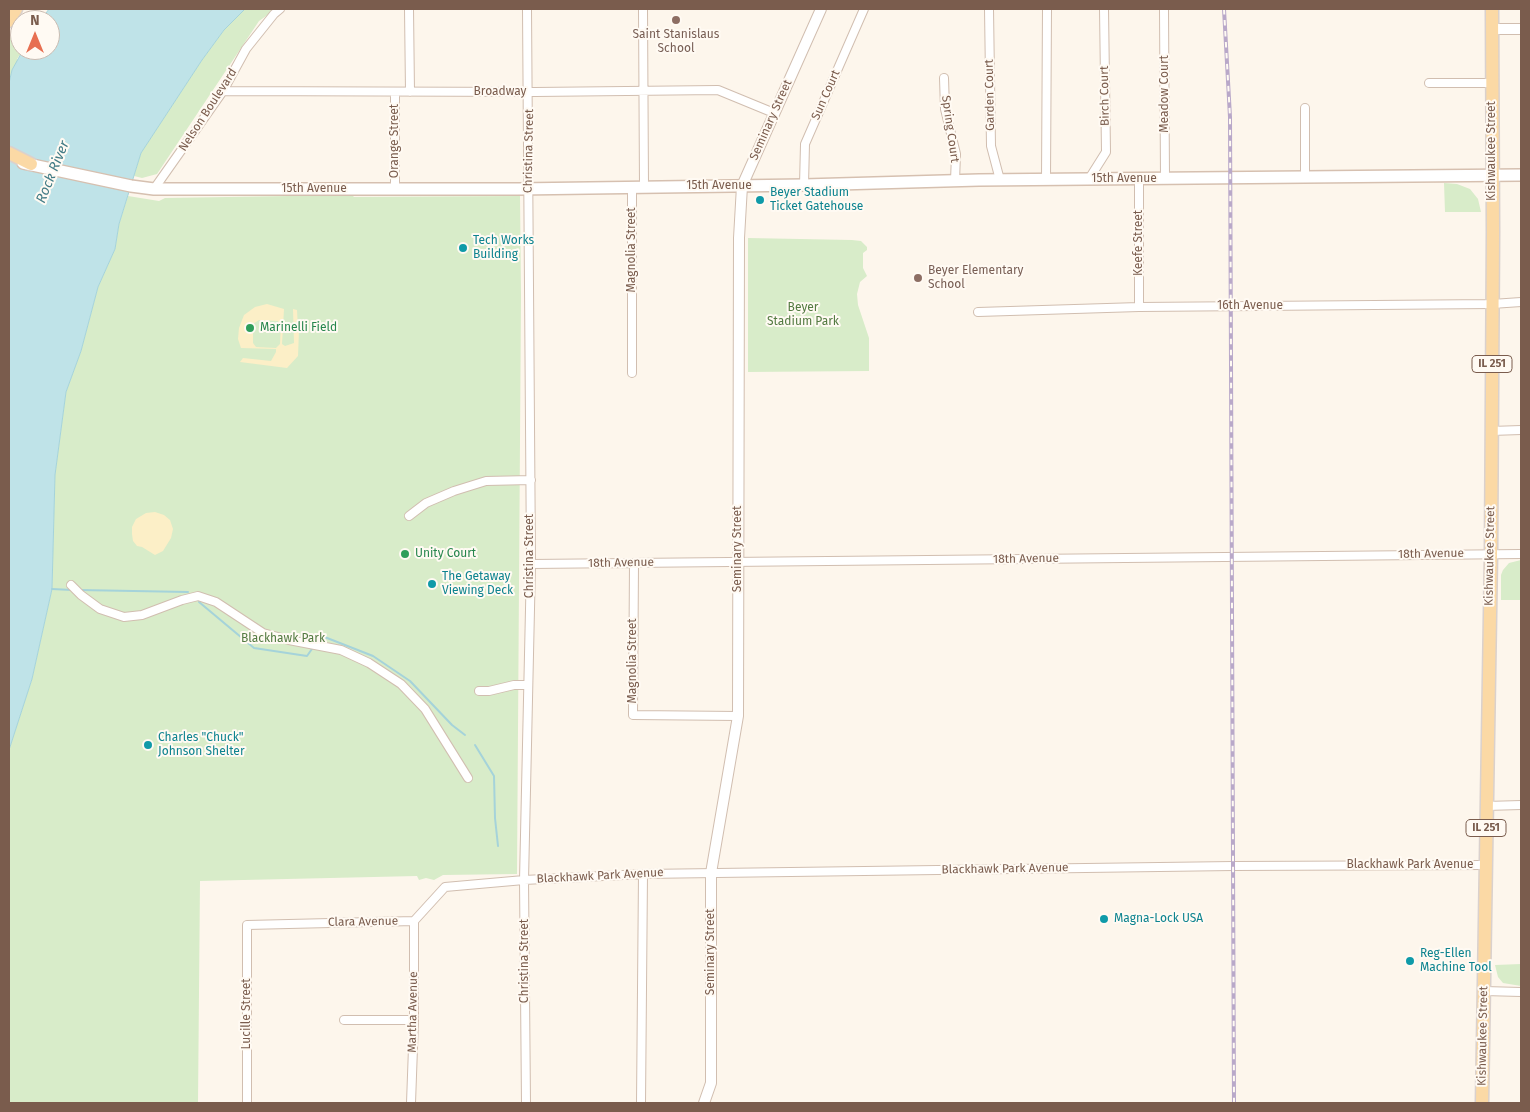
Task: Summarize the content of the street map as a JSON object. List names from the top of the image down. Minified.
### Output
{"streets":{"main road":["Kishwaukee Street","15th Avenue","IL 251"],"street":["Broadway","Meadow Court","Sun Court","Garden Court","Birch Court","Nelson Boulevard","Seminary Street","Spring Court","Orange Street","Christina Street","Keefe Street","Magnolia Street","16th Avenue","18th Avenue","Blackhawk Park Avenue","Clara Avenue","Martha Avenue","Lucille Street"]},"crossings":[["Broadway","Nelson Boulevard"],["Broadway","Seminary Street"],["Broadway","Orange Street"],["Broadway","Christina Street"],["Meadow Court","15th Avenue"],["Sun Court","15th Avenue"],["Garden Court","15th Avenue"],["Birch Court","15th Avenue"],["Nelson Boulevard","15th Avenue"],["Seminary Street","15th Avenue"],["Seminary Street","Magnolia Street"],["Seminary Street","18th Avenue"],["Seminary Street","Blackhawk Park Avenue"],["Spring Court","15th Avenue"],["Orange Street","15th Avenue"],["Christina Street","15th Avenue"],["Christina Street","18th Avenue"],["Christina Street","Blackhawk Park Avenue"],["Christina Street","Clara Avenue"],["Kishwaukee Street","15th Avenue"],["Kishwaukee Street","16th Avenue"],["Kishwaukee Street","18th Avenue"],["Kishwaukee Street","Blackhawk Park Avenue"],["15th Avenue","Keefe Street"],["15th Avenue","Magnolia Street"],["Keefe Street","16th Avenue"],["Magnolia Street","18th Avenue"],["Blackhawk Park Avenue","Clara Avenue"],["Clara Avenue","Martha Avenue"],["Clara Avenue","Lucille Street"]],"water":["Rock River"],"parks":["Beyer Stadium Park","Blackhawk Park"],"places":["Saint Stanislaus School","Beyer Stadium Ticket Gatehouse","Tech Works Building","Beyer Elementary School","Marinelli Field","Unity Court","The Getaway Viewing Deck","Charles \"Chuck\" Johnson Shelter","Magna-Lock USA","Reg-Ellen Machine Tool"],"north":"top"}
